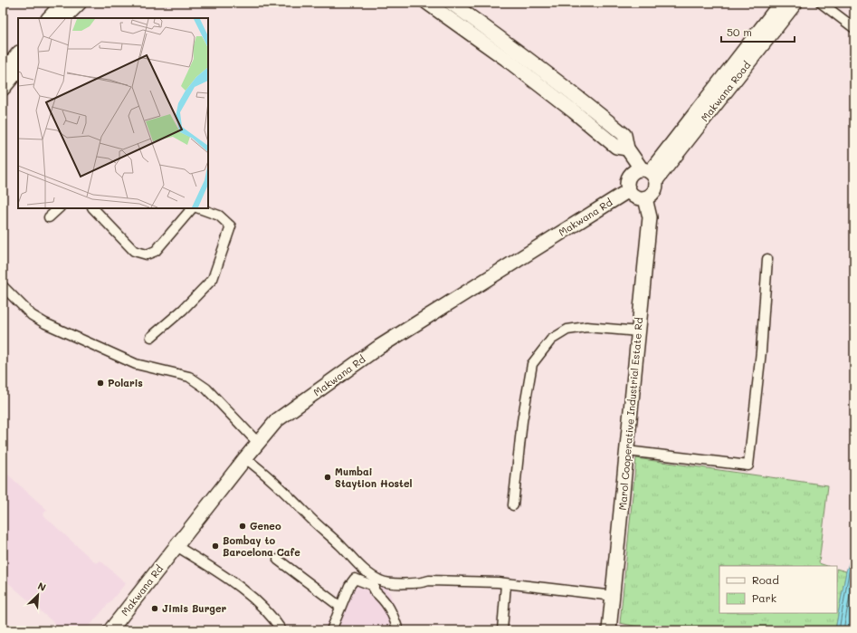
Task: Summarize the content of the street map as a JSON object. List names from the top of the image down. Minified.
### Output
{"streets":{"street":["Makwana Road","Makwana Rd","Marol Cooperative Industrial Estate Rd"]},"crossings":[["Makwana Road","Makwana Rd"],["Makwana Road","Marol Cooperative Industrial Estate Rd"],["Makwana Rd","Marol Cooperative Industrial Estate Rd"]],"places":["Polaris","Mumbai Staytion Hostel","Geneo","Bombay to Barcelona Cafe","Jimis Burger"],"legend":["Road","Park"],"scale_bar":"50 m","north":"top right"}
